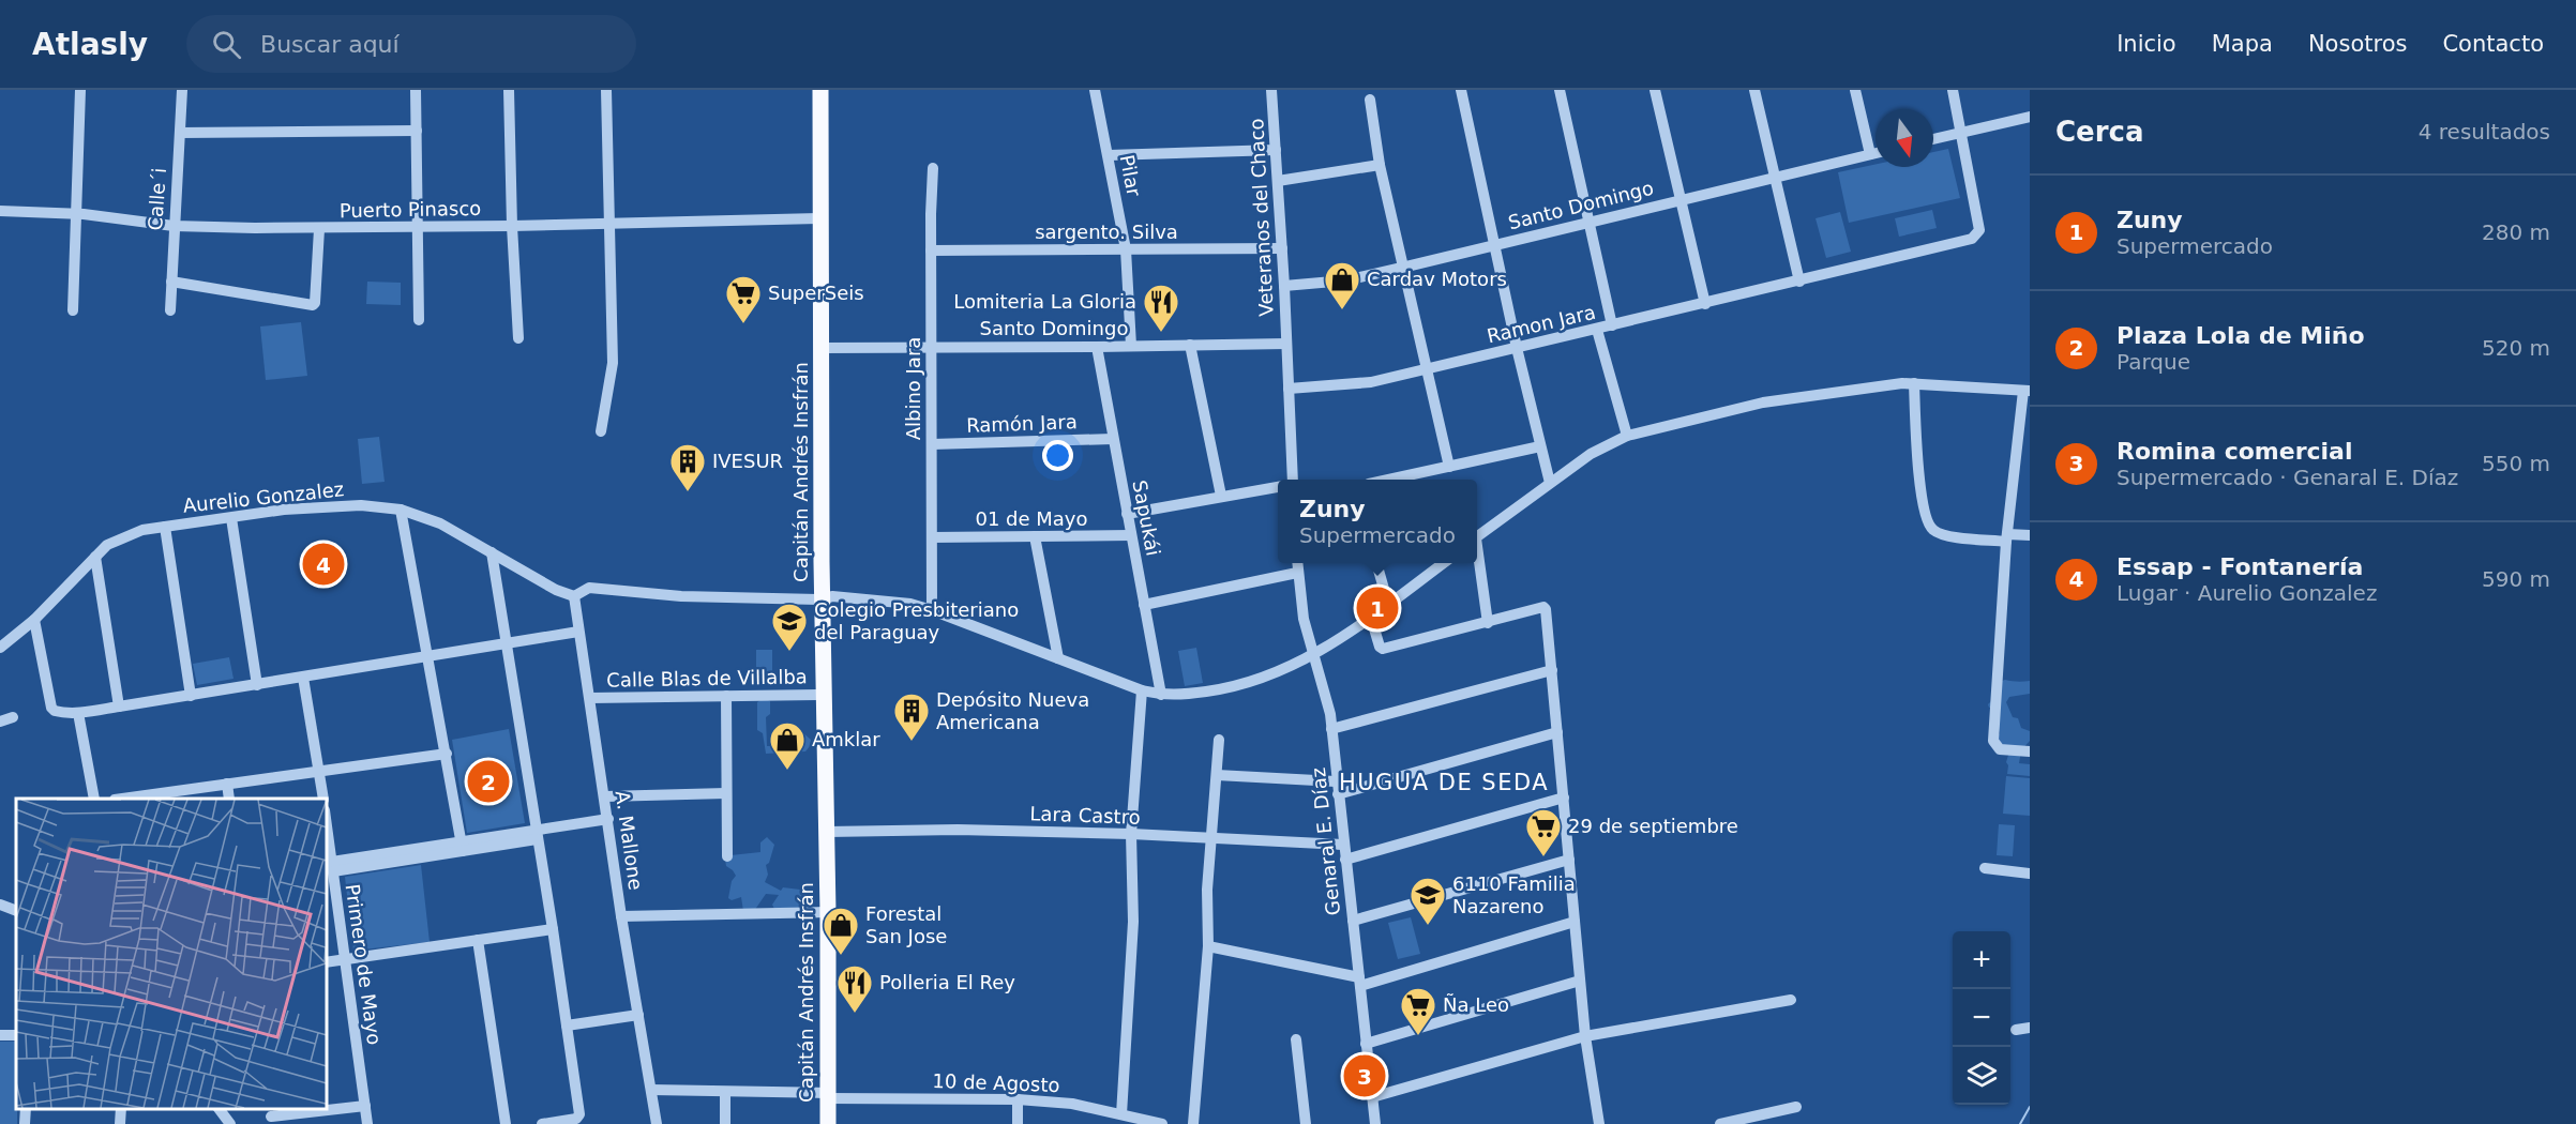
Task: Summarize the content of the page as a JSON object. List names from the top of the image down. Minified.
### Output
{"streets":{"main road":["Capitán Andrés Insfrán"],"street":["Pilar","Calle´i","Santo Domingo","Puerto Pinasco","Veteranos del Chaco","sargento. Silva","Ramon Jara","Albino Jara","Ramón Jara","Aurelio Gonzalez","Sapukái","01 de Mayo","Calle Blas de Villalba","Lara Castro","A. Mallone","Genaral E. Díaz","Primero de Mayo","10 de Agosto"]},"crossings":[["Pilar","Santo Domingo"],["Pilar","sargento. Silva"],["Calle´i","Puerto Pinasco"],["Santo Domingo","Veteranos del Chaco"],["Santo Domingo","Albino Jara"],["Santo Domingo","Capitán Andrés Insfrán"],["Santo Domingo","Sapukái"],["Puerto Pinasco","Capitán Andrés Insfrán"],["Veteranos del Chaco","sargento. Silva"],["sargento. Silva","Albino Jara"],["Albino Jara","Ramón Jara"],["Albino Jara","01 de Mayo"],["Ramón Jara","Sapukái"],["Capitán Andrés Insfrán","Calle Blas de Villalba"],["Capitán Andrés Insfrán","Lara Castro"],["Capitán Andrés Insfrán","10 de Agosto"],["Aurelio Gonzalez","A. Mallone"],["Sapukái","01 de Mayo"],["Calle Blas de Villalba","A. Mallone"],["Lara Castro","Genaral E. Díaz"],["A. Mallone","10 de Agosto"]],"districts":["HUGUA DE SEDA"],"places":{"shop":["Cardav Motors","Amklar","Forestal San Jose"],"supermarket":["SuperSeis","29 de septiembre","Ña Leo"],"restaurant":["Lomiteria La Gloria","Polleria El Rey"],"building":["IVESUR","Depósito Nueva Americana"],"school or university":["Colegio Presbiteriano del Paraguay","6110 Familia Nazareno"]},"north":"bottom","page":{"header":"Atlasly","search":"Buscar aquí","nav":["Inicio","Mapa","Nosotros","Contacto"],"heading":["Cerca","4 resultados"],"list":[{"mark":"1","name":"Zuny","note":"Supermercado","value":"280 m"},{"mark":"2","name":"Plaza Lola de Miño","note":"Parque","value":"520 m"},{"mark":"3","name":"Romina comercial","note":"Supermercado · Genaral E. Díaz","value":"550 m"},{"mark":"4","name":"Essap - Fontanería","note":"Lugar · Aurelio Gonzalez","value":"590 m"}],"popup":["Zuny","Supermercado"],"pins":["4","1","2","3"],"map_buttons":["+","−"]}}
